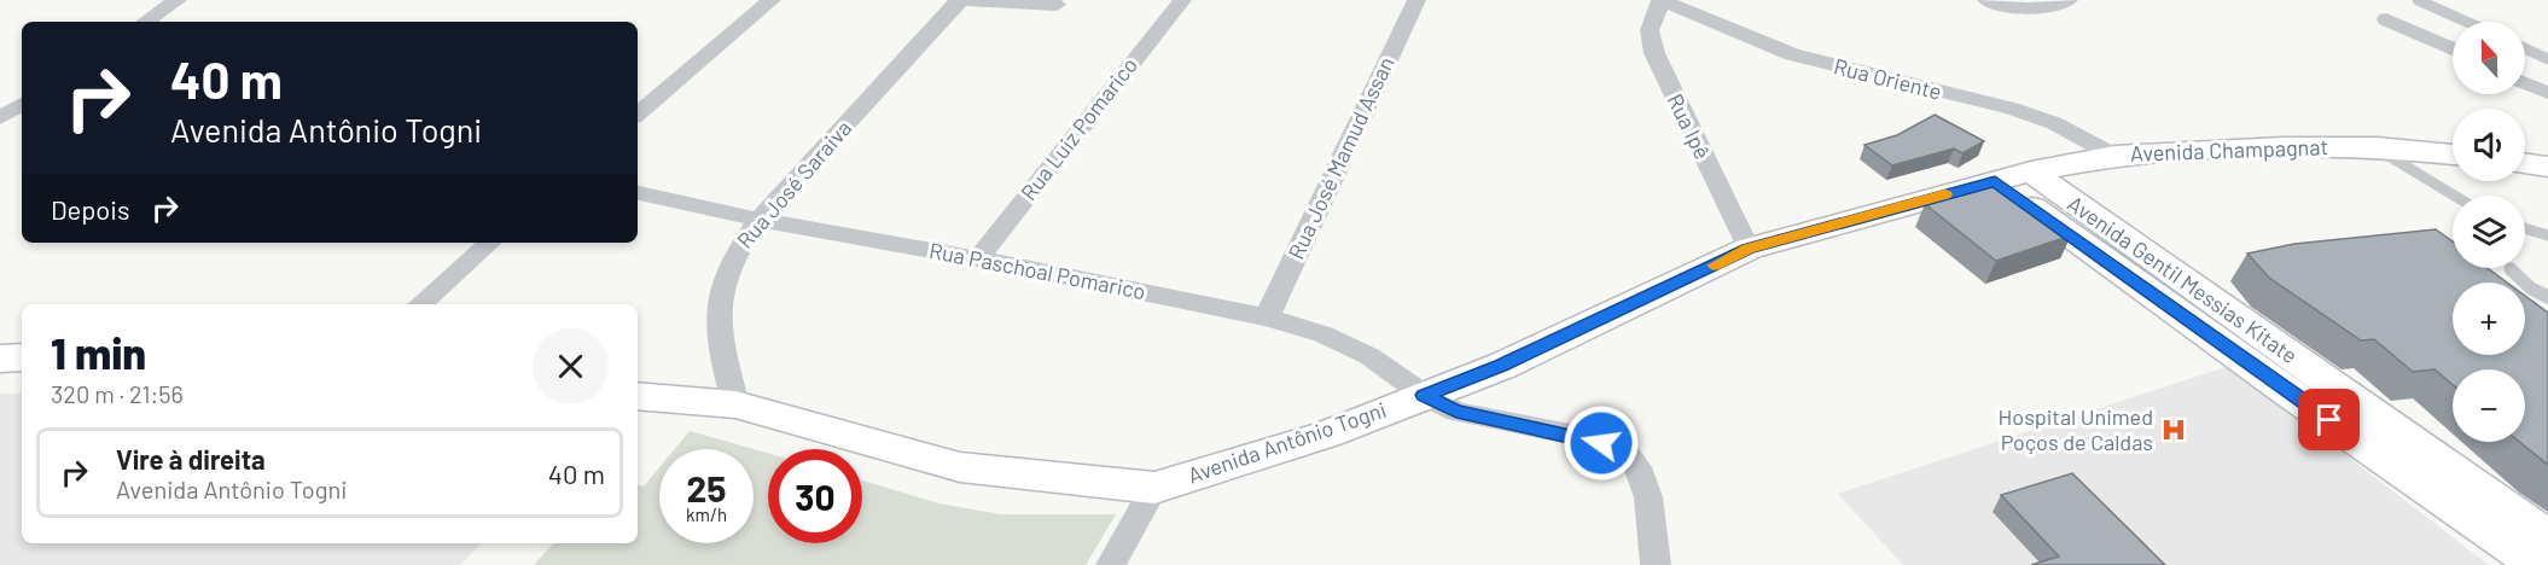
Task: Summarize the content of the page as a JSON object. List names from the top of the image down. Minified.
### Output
{"streets":{"street":["Rua Oriente","Rua Ipê","Rua Luiz Pomarico","Avenida Champagnat","Rua José Mamud Assan","Rua José Saraiva","Rua Paschoal Pomarico","Avenida Gentil Messias Kitate","Avenida Antônio Togni"]},"crossings":[["Rua Oriente","Rua Ipê"],["Rua Oriente","Avenida Champagnat"],["Rua Ipê","Avenida Antônio Togni"],["Rua Luiz Pomarico","Rua Paschoal Pomarico"],["Avenida Champagnat","Avenida Gentil Messias Kitate"],["Avenida Champagnat","Avenida Antônio Togni"],["Rua José Mamud Assan","Rua Paschoal Pomarico"],["Rua José Saraiva","Rua Paschoal Pomarico"],["Rua José Saraiva","Avenida Antônio Togni"],["Rua Paschoal Pomarico","Avenida Antônio Togni"],["Avenida Gentil Messias Kitate","Avenida Antônio Togni"]],"places":{"hospital":["Hospital Unimed Poços de Caldas"]},"north":"top","page":{"map_buttons":["+","−"],"turn":["40 m","Avenida Antônio Togni"],"then":"Depois","heading":["1 min","320 m · 21:56"],"list":[{"name":"Vire à direita","note":"Avenida Antônio Togni","value":"40 m"}],"speed":"25 km/h","limit":"30"}}
